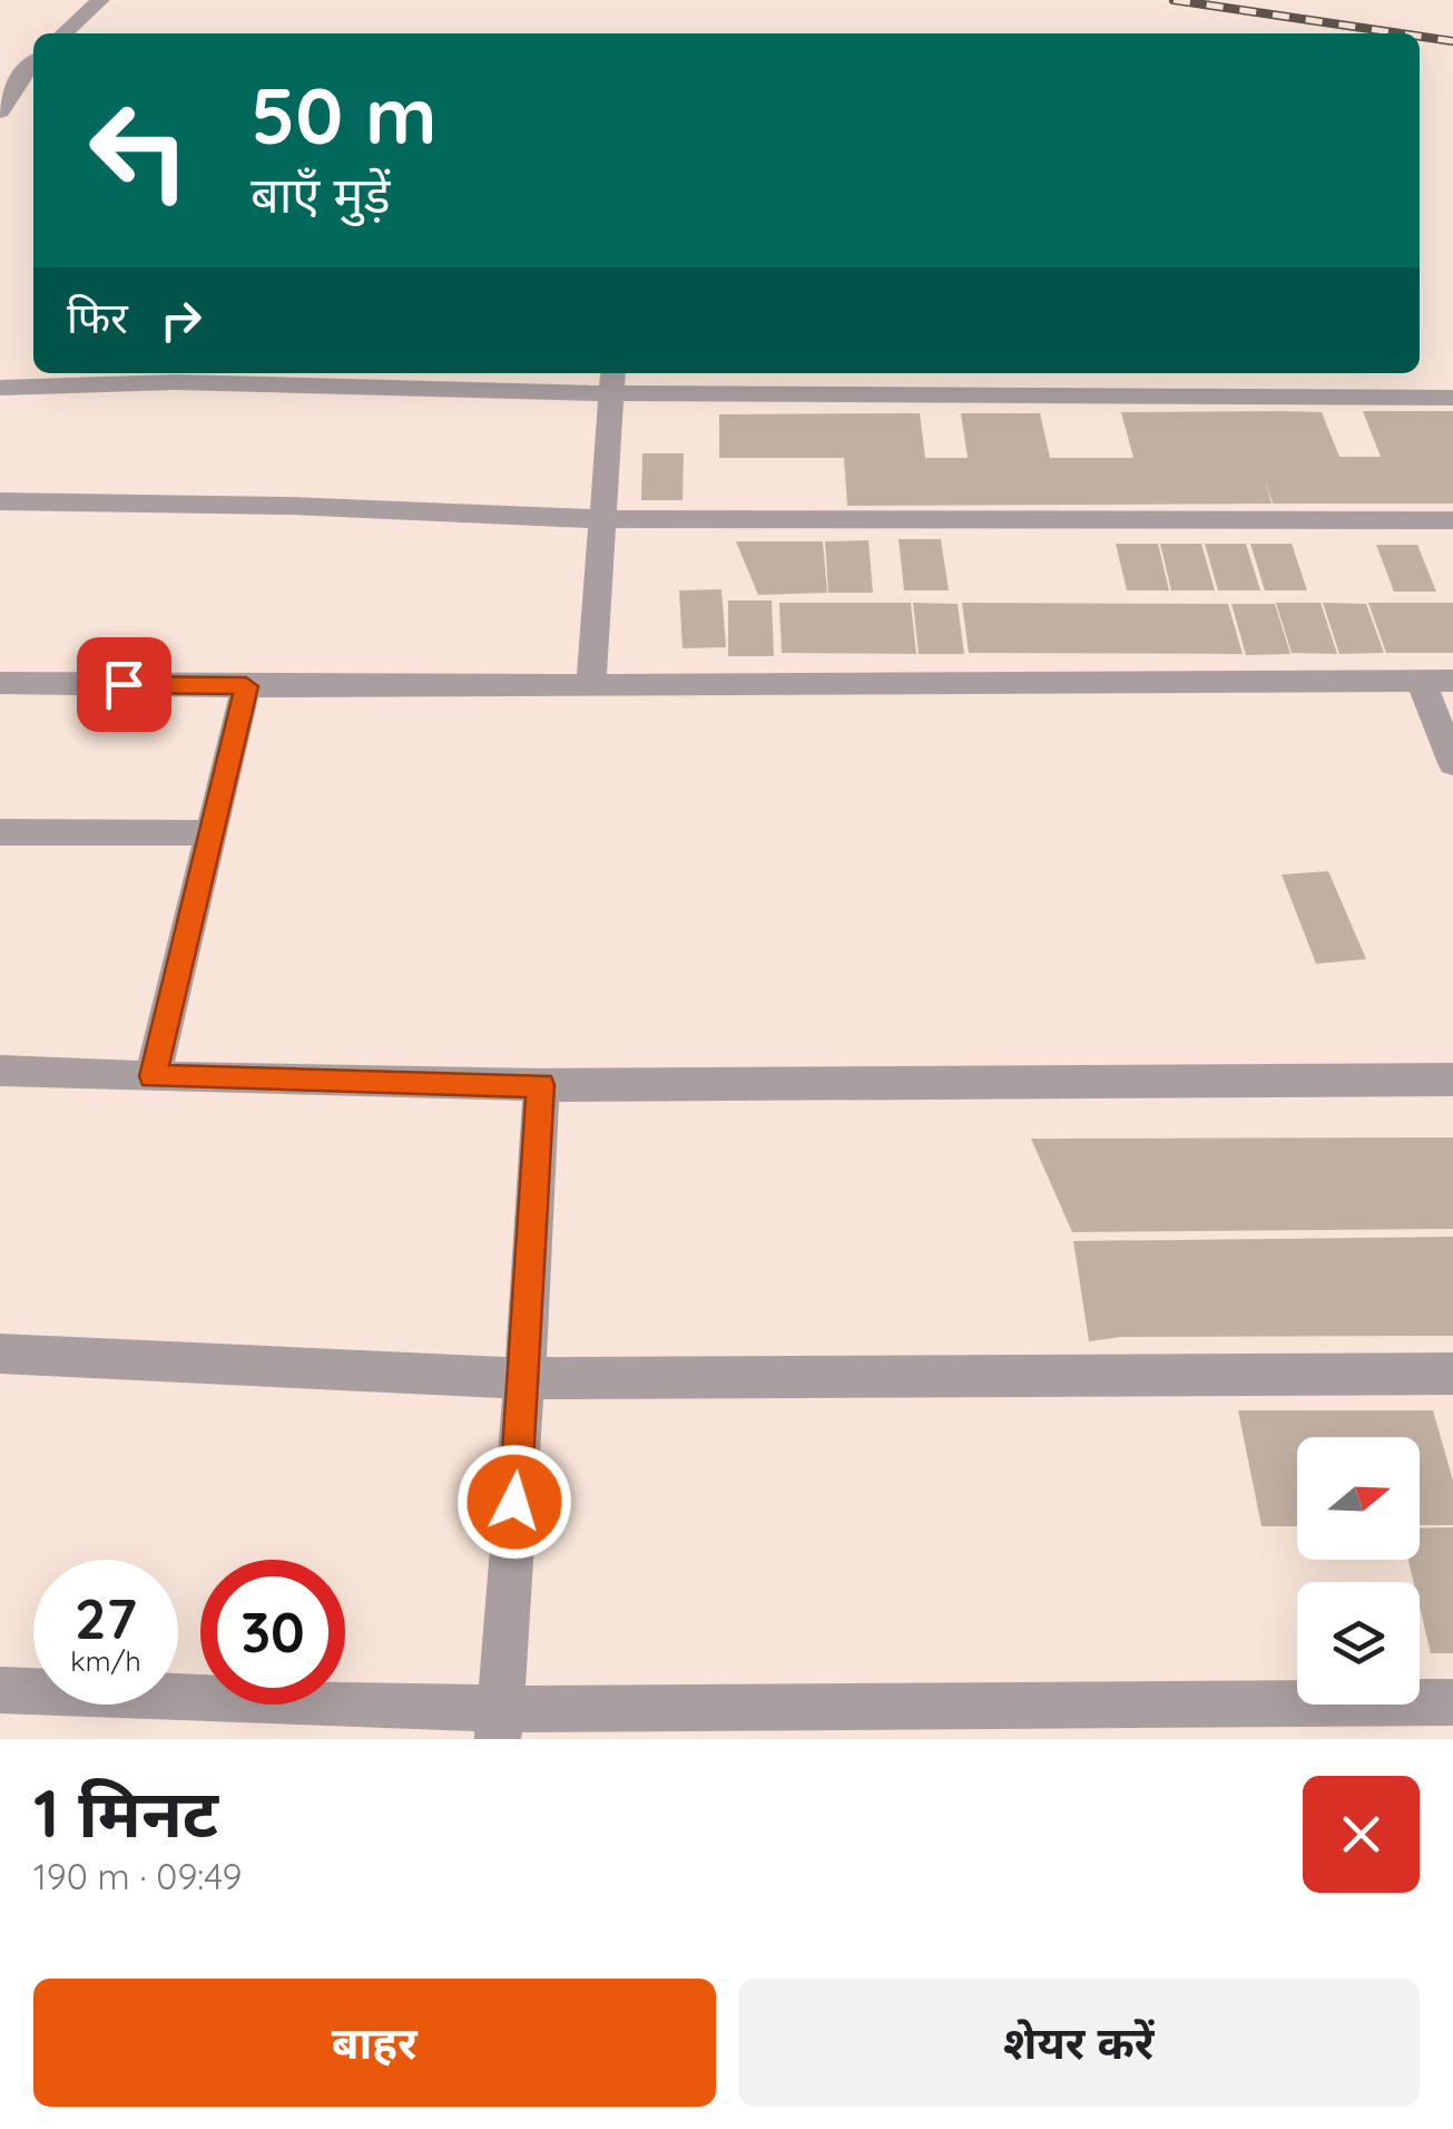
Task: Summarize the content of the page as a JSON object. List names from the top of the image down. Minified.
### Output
{"north":"right","page":{"turn":["50 m","बाएँ मुड़ें"],"then":"फिर","speed":"27 km/h","limit":"30","heading":["1 मिनट","190 m · 09:49"],"buttons":["बाहर","शेयर करें"]}}
